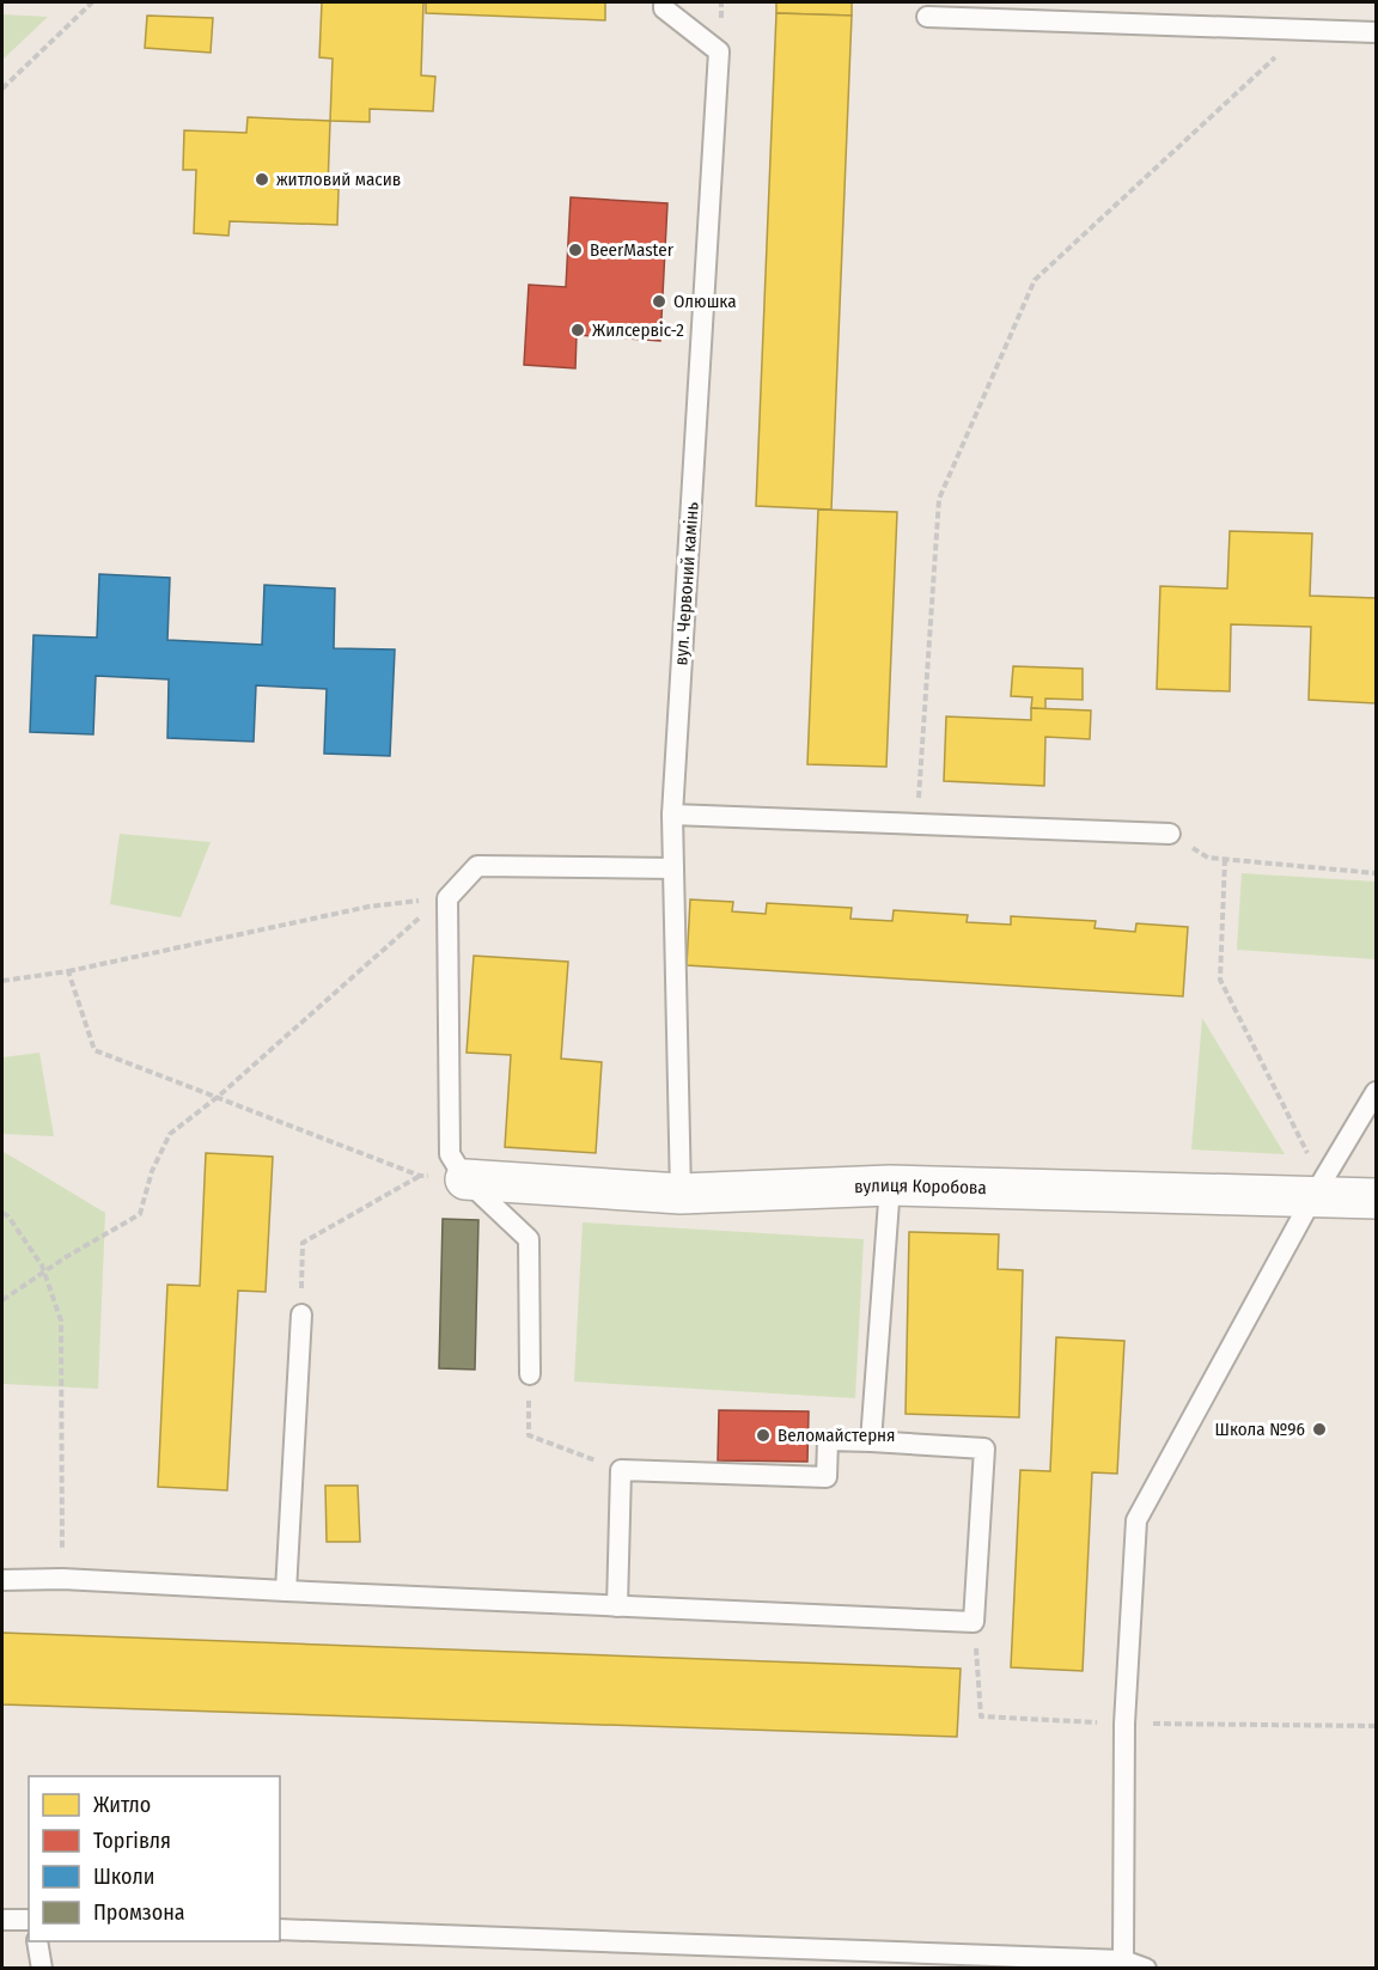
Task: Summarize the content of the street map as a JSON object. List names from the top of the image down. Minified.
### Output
{"streets":{"street":["вулиця Коробова"],"lane":["вул. Червоний камінь"]},"crossings":[["вул. Червоний камінь","вулиця Коробова"]],"places":["житловий масив","BeerMaster","Олюшка","Жилсервіс-2","Школа №96","Веломайстерня"],"legend":["Житло","Торгівля","Школи","Промзона"]}
